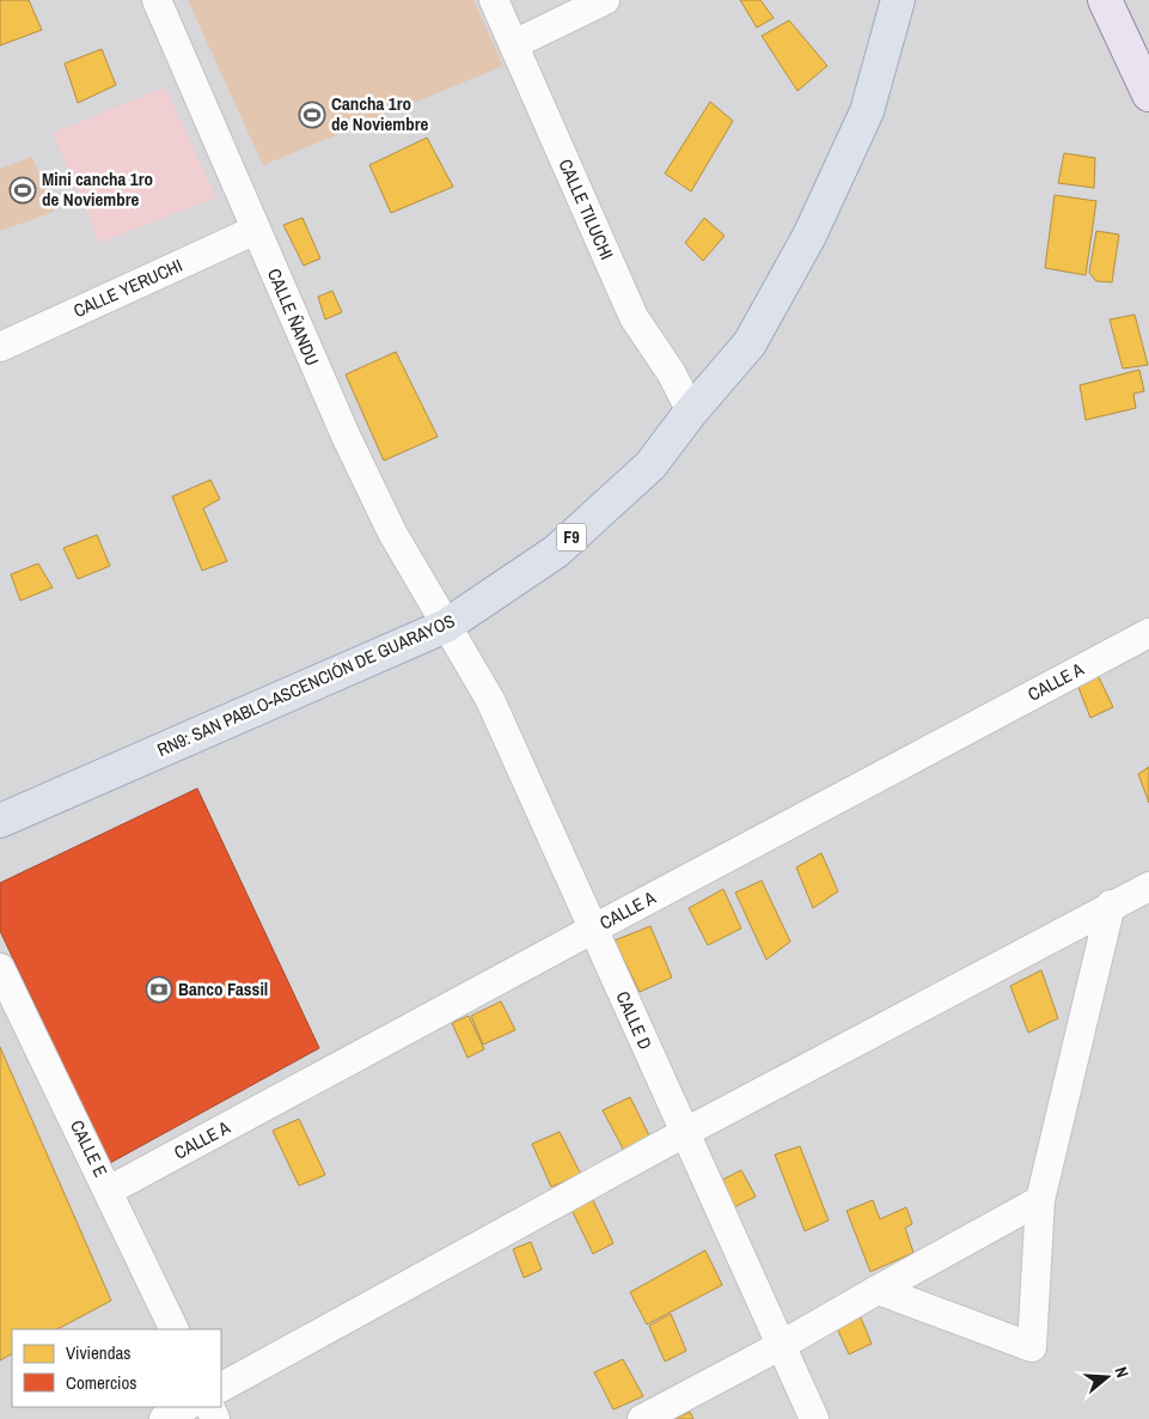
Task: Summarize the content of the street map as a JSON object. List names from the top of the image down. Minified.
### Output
{"streets":{"highway":["F9","RN9: SAN PABLO-ASCENCIÓN DE GUARAYOS"],"street":["CALLE TILUCHI","CALLE YERUCHI","CALLE ÑANDU","CALLE A","CALLE D","CALLE E"]},"crossings":[["CALLE TILUCHI","RN9: SAN PABLO-ASCENCIÓN DE GUARAYOS"],["CALLE YERUCHI","CALLE ÑANDU"],["CALLE ÑANDU","RN9: SAN PABLO-ASCENCIÓN DE GUARAYOS"],["CALLE ÑANDU","CALLE D"],["CALLE A","CALLE D"],["CALLE A","CALLE E"],["RN9: SAN PABLO-ASCENCIÓN DE GUARAYOS","CALLE D"]],"places":{"sports":["Cancha 1ro de Noviembre","Mini cancha 1ro de Noviembre"],"bank":["Banco Fassil"]},"legend":["Viviendas","Comercios"],"north":"right"}
